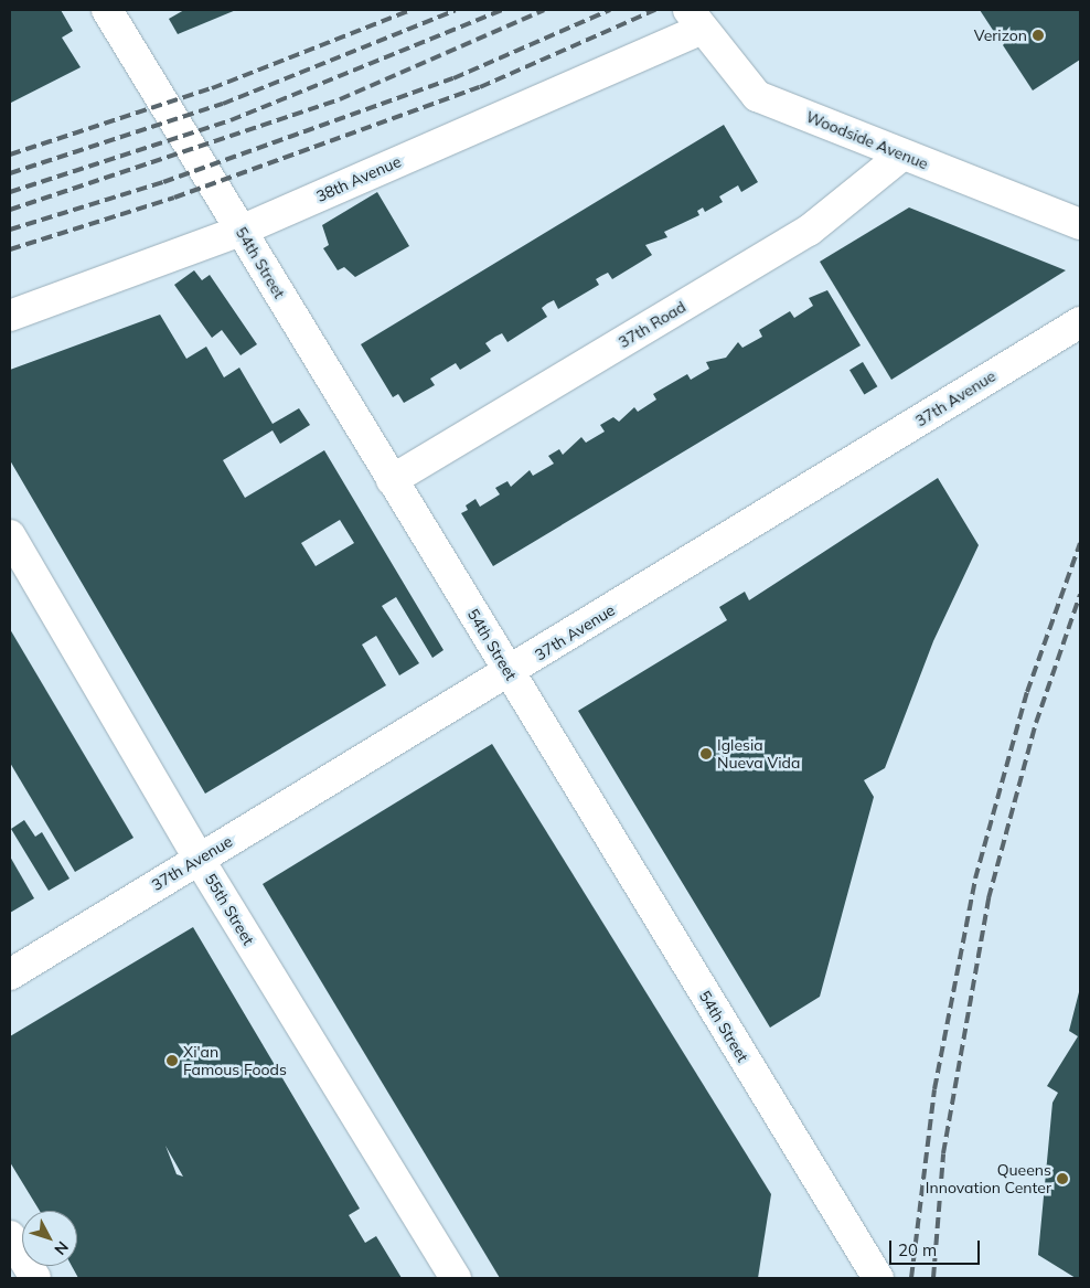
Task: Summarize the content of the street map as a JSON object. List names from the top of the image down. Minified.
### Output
{"streets":{"street":["Woodside Avenue","38th Avenue","54th Street","37th Road","37th Avenue","55th Street"]},"crossings":[["Woodside Avenue","38th Avenue"],["Woodside Avenue","37th Road"],["38th Avenue","54th Street"],["54th Street","37th Road"],["54th Street","37th Avenue"],["37th Avenue","55th Street"]],"places":["Verizon","Iglesia Nueva Vida","Xi'an Famous Foods","Queens Innovation Center"],"scale_bar":"20 m","north":"bottom right"}
